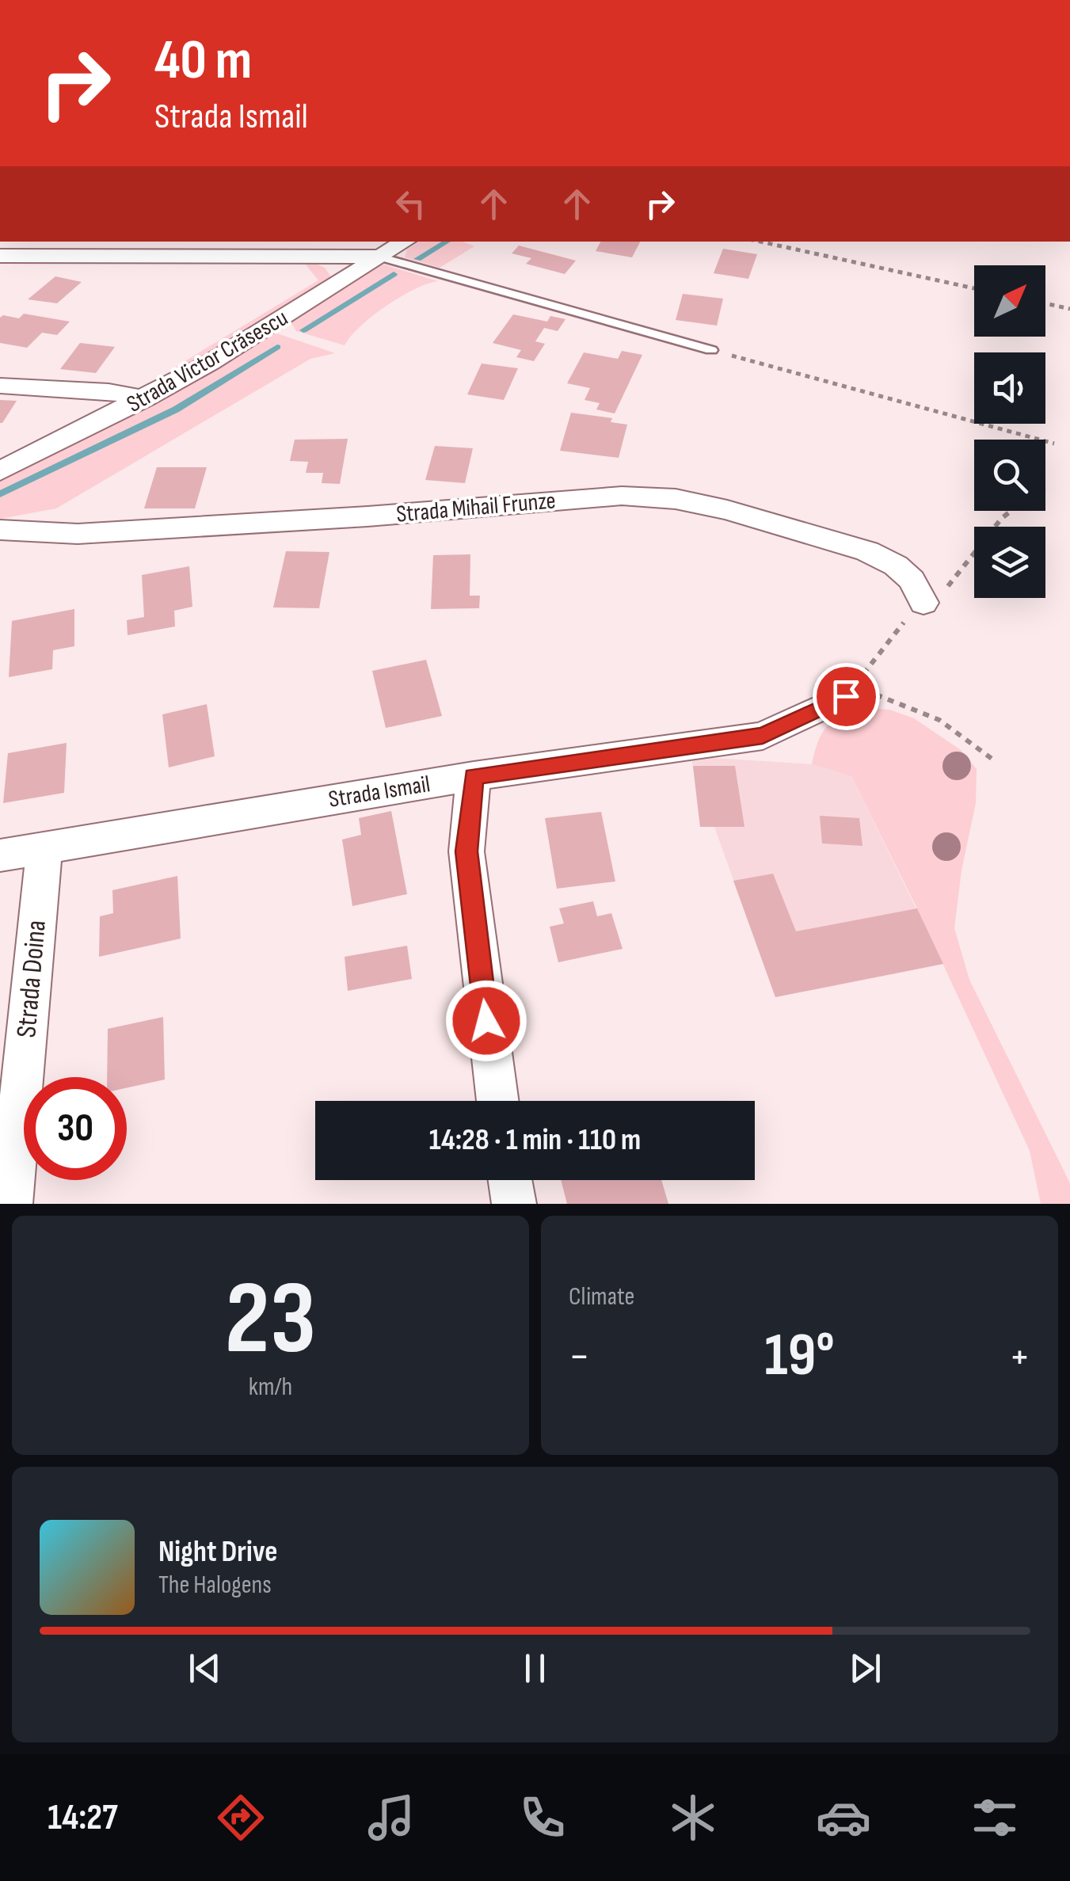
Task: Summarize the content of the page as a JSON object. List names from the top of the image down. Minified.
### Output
{"streets":{"street":["Strada Victor Crăsescu","Strada Mihail Frunze","Strada Ismail","Strada Doina"]},"crossings":[["Strada Ismail","Strada Doina"]],"north":"top right","page":{"turn":["40 m","Strada Ismail"],"limit":"30","trip":"14:28 · 1 min · 110 m","tile":[["23","km/h"],"Climate"],"heat":["−","19°","+"],"song":["Night Drive","The Halogens"],"tabs":"14:27"}}
